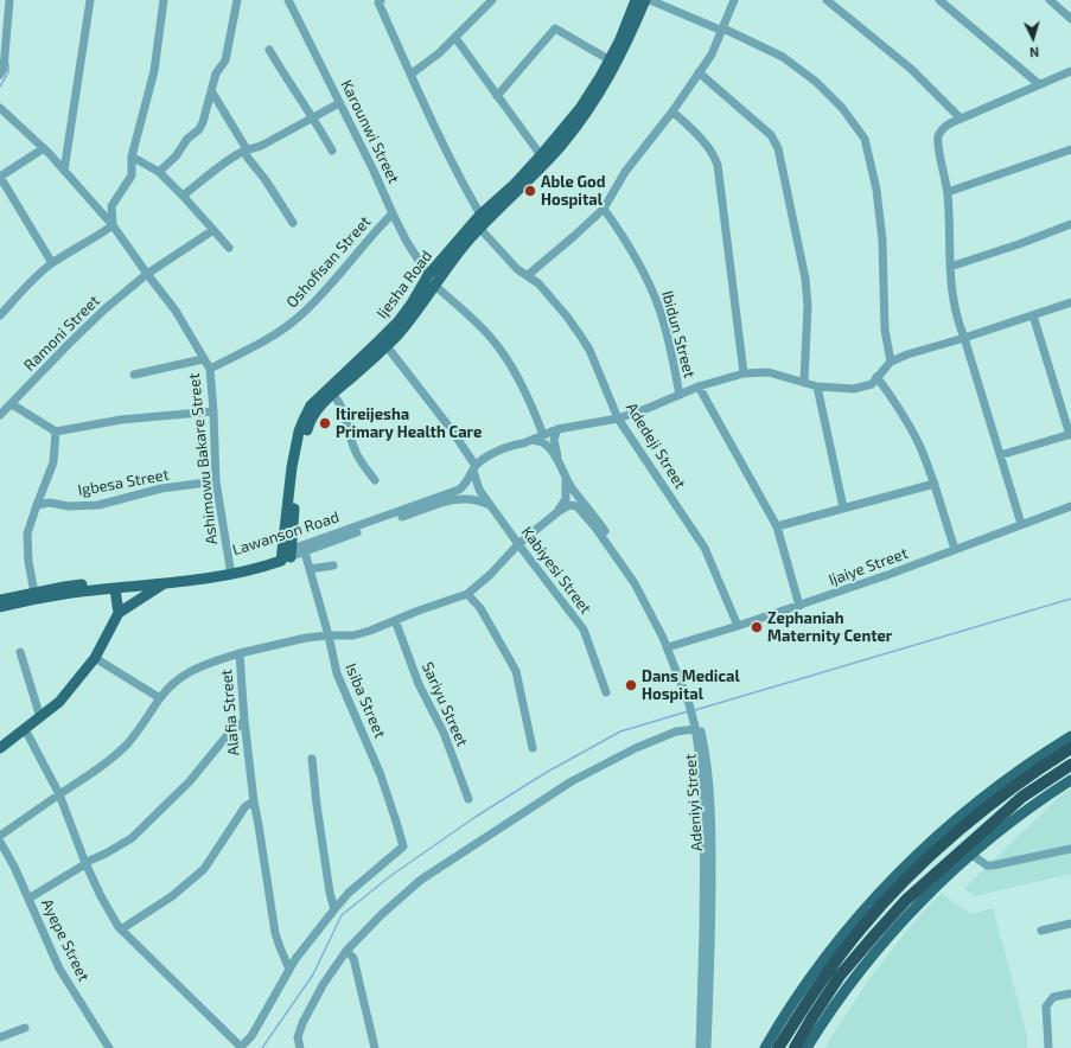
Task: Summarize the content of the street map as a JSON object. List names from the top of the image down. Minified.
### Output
{"streets":{"main road":["Ijesha Road","Lawanson Road"],"street":["Karounwi Street","Oshofisan Street","Ramoni Street","Ibidun Street","Adedeji Street","Ashimowu Bakare Street","Igbesa Street","Ijaiye Street","Kabiyesi Street","Isiba Street","Sariyu Street","Alafia Street","Adeniyi Street","Ayepe Street"]},"crossings":[["Karounwi Street","Oshofisan Street"],["Karounwi Street","Ijesha Road"],["Oshofisan Street","Ashimowu Bakare Street"],["Ijesha Road","Adedeji Street"],["Ijesha Road","Lawanson Road"],["Ijesha Road","Kabiyesi Street"],["Ramoni Street","Ashimowu Bakare Street"],["Ibidun Street","Lawanson Road"],["Adedeji Street","Lawanson Road"],["Adedeji Street","Ijaiye Street"],["Ashimowu Bakare Street","Igbesa Street"],["Ashimowu Bakare Street","Lawanson Road"],["Lawanson Road","Kabiyesi Street"],["Lawanson Road","Adeniyi Street"],["Ijaiye Street","Adeniyi Street"],["Kabiyesi Street","Adeniyi Street"]],"places":["Able God Hospital","Itireijesha Primary Health Care","Zephaniah Maternity Center","Dans Medical Hospital"],"north":"bottom"}
